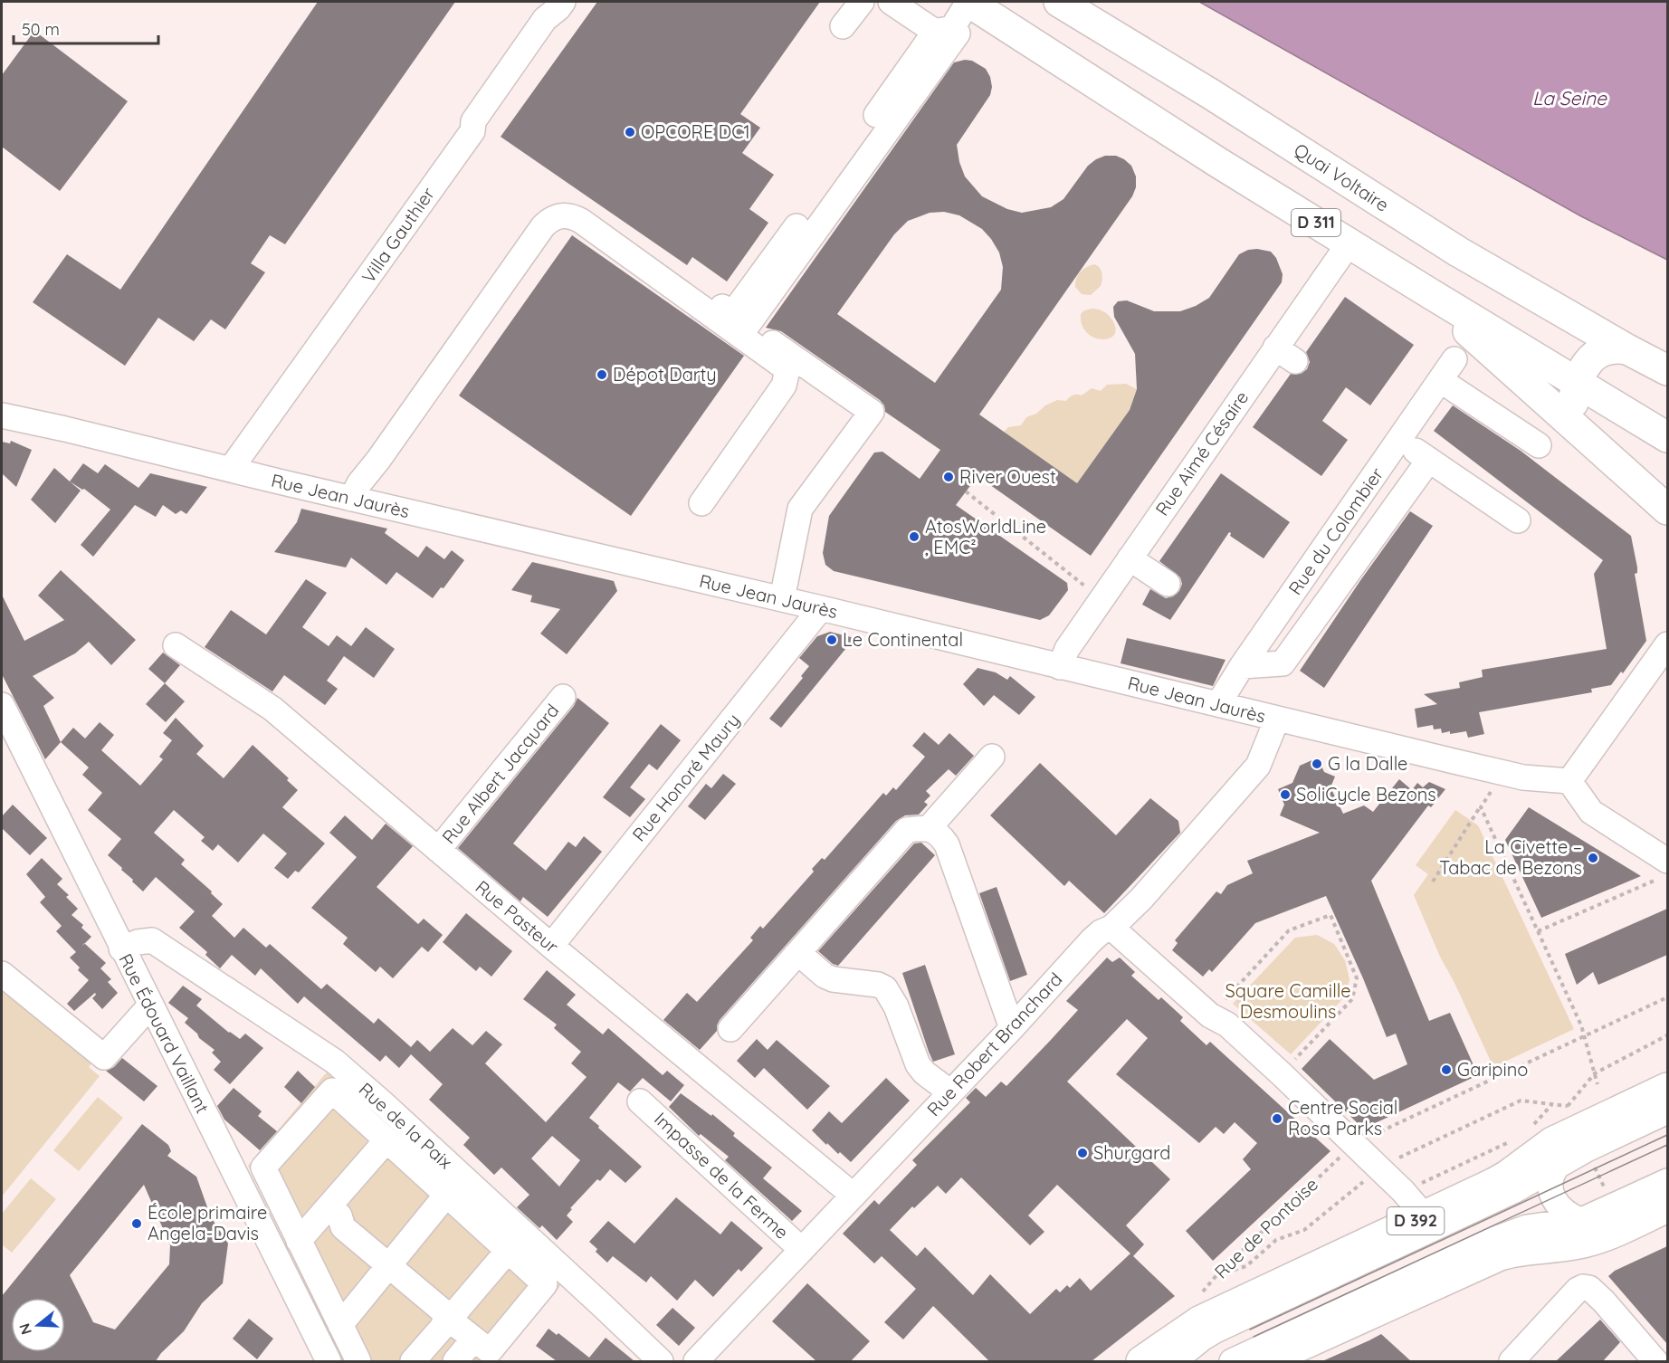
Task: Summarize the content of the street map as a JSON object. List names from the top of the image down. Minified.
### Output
{"streets":{"main road":["Quai Voltaire","D 311","D 392"],"street":["Villa Gauthier","Rue Aimé Césaire","Rue Jean Jaurès","Rue du Colombier","Rue Albert Jacquard","Rue Honoré Maury","Rue Pasteur","Rue Édouard Vaillant","Rue Robert Branchard","Rue de la Paix","Impasse de la Ferme"],"path":["Rue de Pontoise"]},"crossings":[["D 311","Rue Aimé Césaire"],["Villa Gauthier","Rue Jean Jaurès"],["Rue Aimé Césaire","Rue Jean Jaurès"],["Rue Jean Jaurès","Rue du Colombier"],["Rue Jean Jaurès","Rue Honoré Maury"],["Rue Jean Jaurès","Rue Robert Branchard"],["Rue Albert Jacquard","Rue Pasteur"],["Rue Honoré Maury","Rue Pasteur"],["Rue Pasteur","Rue Robert Branchard"],["Rue Édouard Vaillant","Rue de la Paix"],["Rue Robert Branchard","Impasse de la Ferme"]],"water":["La Seine"],"parks":["Square Camille Desmoulins"],"places":["OPCORE DC1","Dépot Darty","River Ouest","AtosWorldLine , EMC²","Le Continental","G la Dalle","SoliCycle Bezons","La Civette – Tabac de Bezons","Garipino","Centre Social Rosa Parks","Shurgard","École primaire Angela-Davis"],"scale_bar":"50 m","north":"left"}
